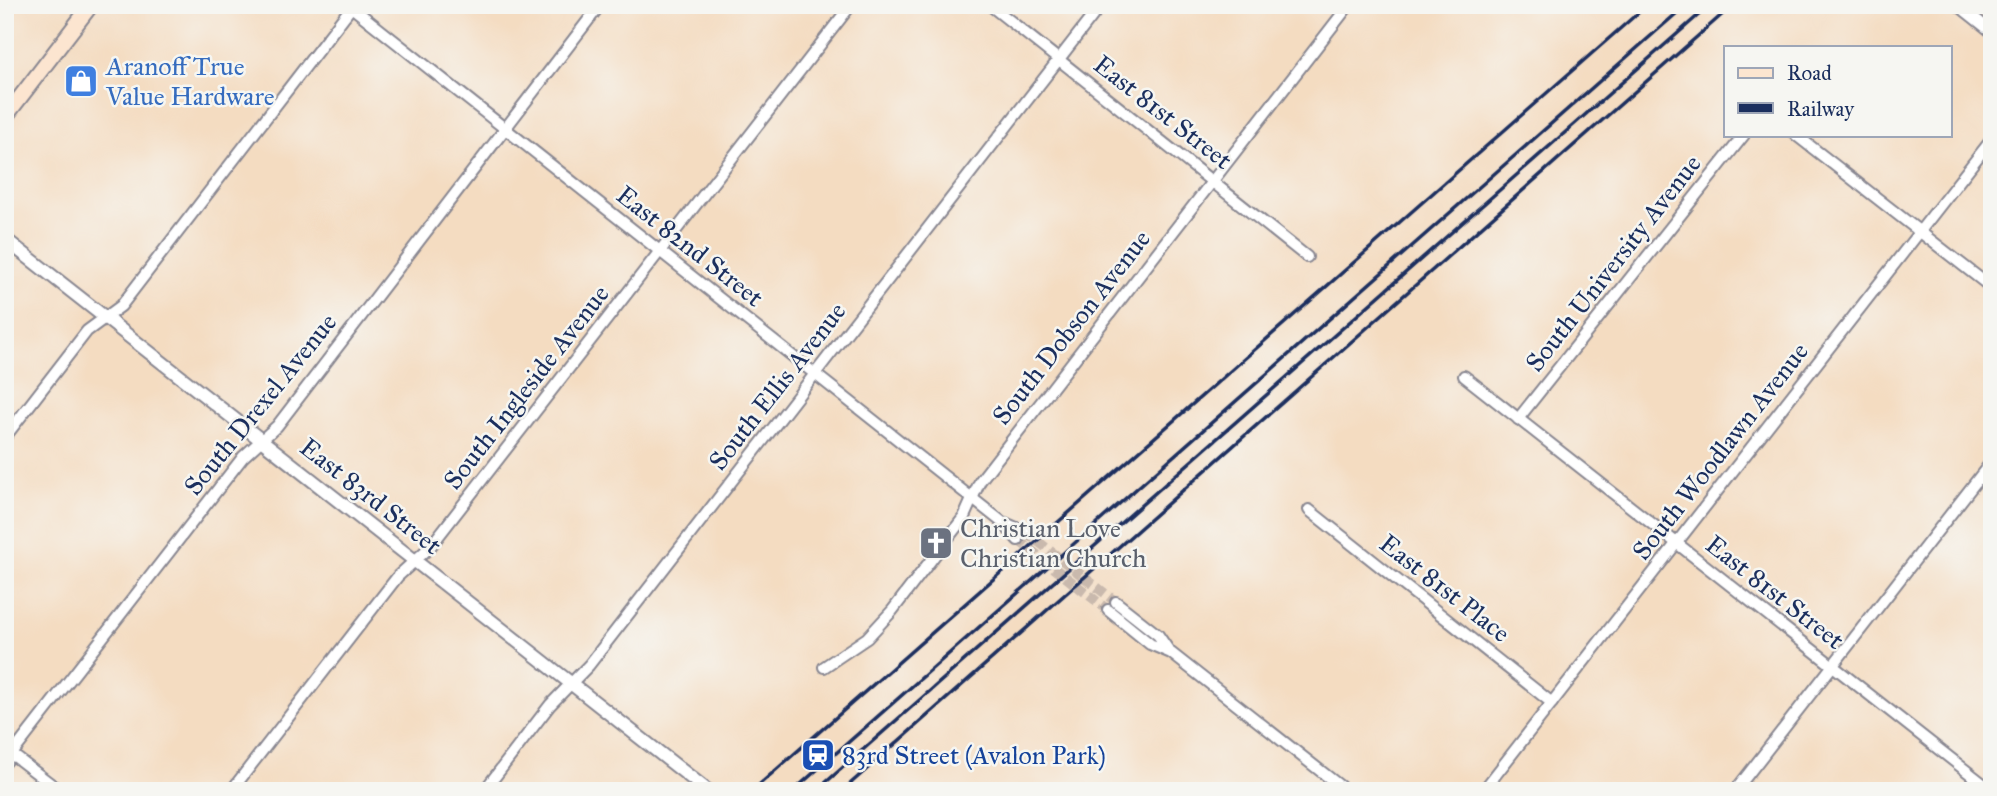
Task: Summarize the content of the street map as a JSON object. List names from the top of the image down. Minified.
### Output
{"streets":{"street":["East 81st Street","East 82nd Street","South University Avenue","South Dobson Avenue","South Ellis Avenue","South Ingleside Avenue","South Drexel Avenue","South Woodlawn Avenue","East 83rd Street","East 81st Place"]},"crossings":[["East 81st Street","South University Avenue"],["East 81st Street","South Dobson Avenue"],["East 81st Street","South Ellis Avenue"],["East 81st Street","South Woodlawn Avenue"],["East 82nd Street","South Dobson Avenue"],["East 82nd Street","South Ellis Avenue"],["East 82nd Street","South Ingleside Avenue"],["East 82nd Street","South Drexel Avenue"],["South Ellis Avenue","East 83rd Street"],["South Ingleside Avenue","East 83rd Street"],["South Drexel Avenue","East 83rd Street"],["South Woodlawn Avenue","East 81st Place"]],"places":{"shop":["Aranoff True Value Hardware"],"church":["Christian Love Christian Church"],"station":["83rd Street (Avalon Park)"]},"legend":["Road","Railway"]}
